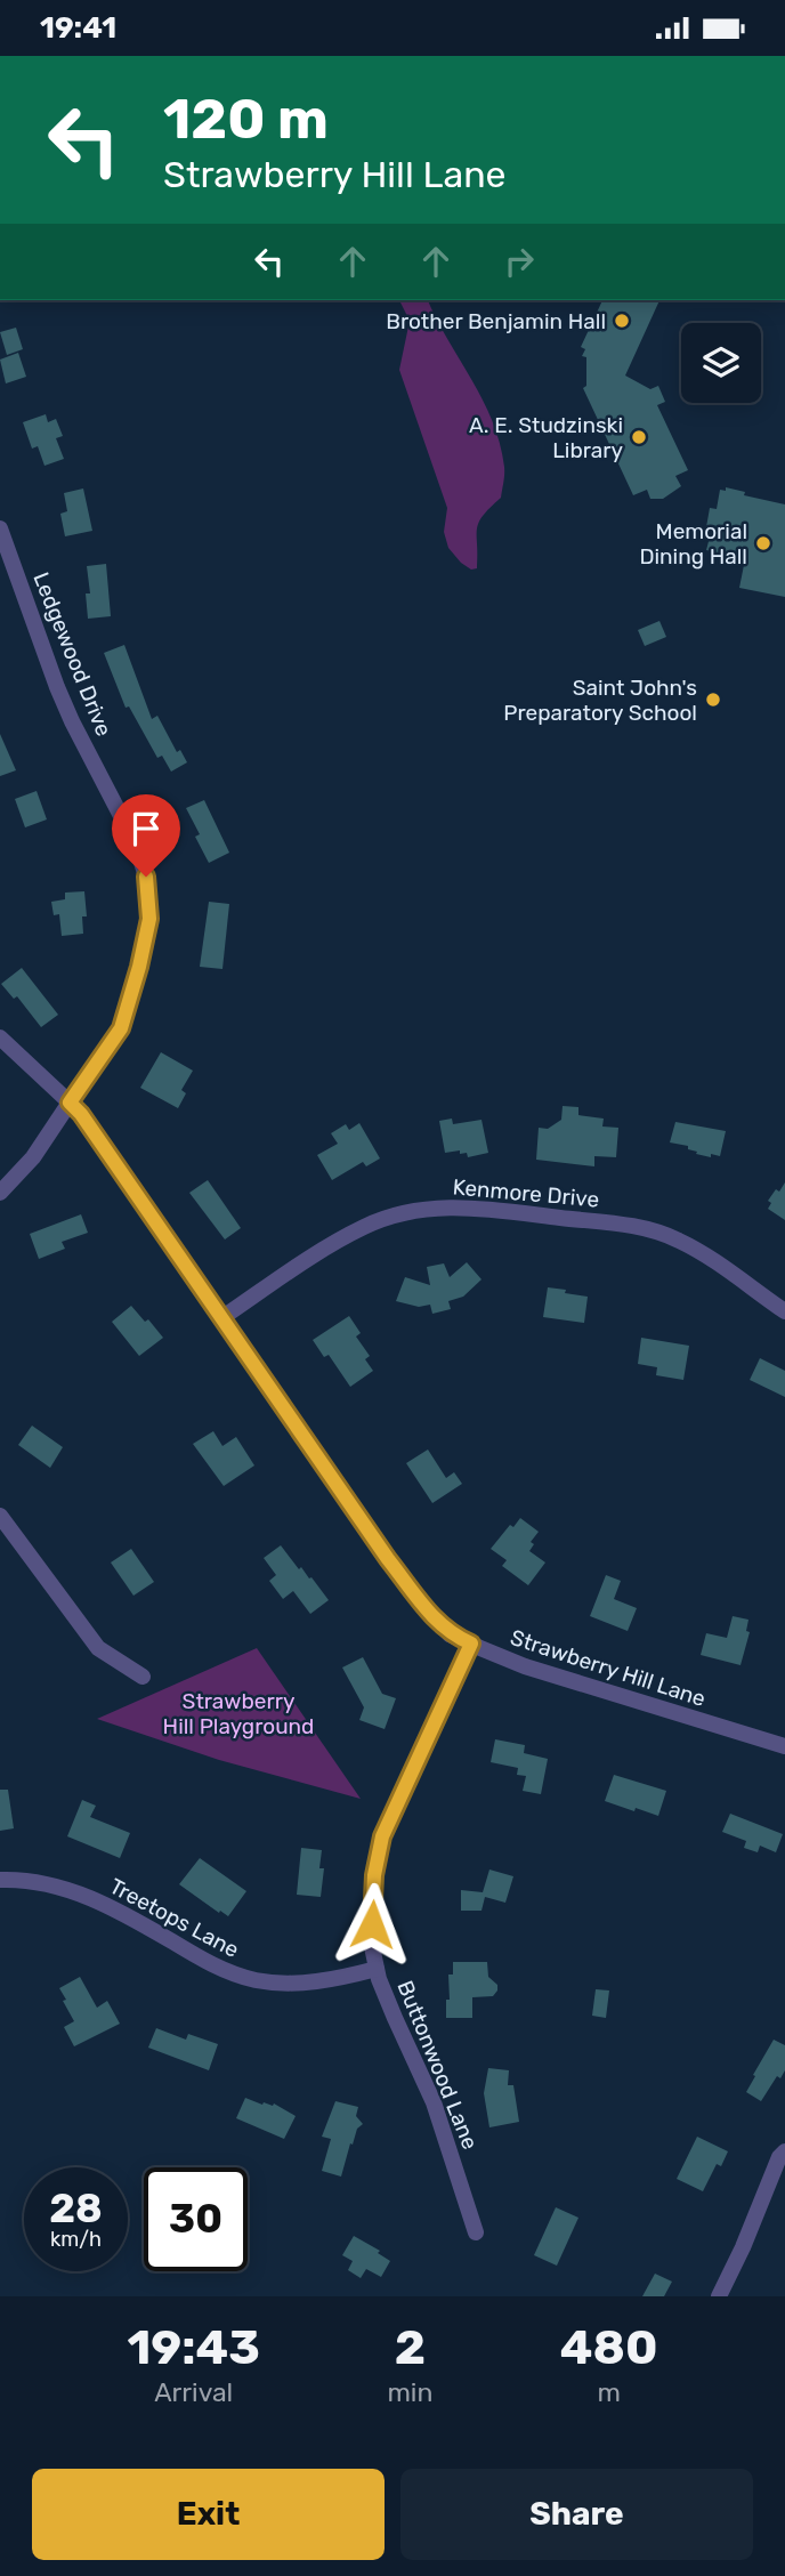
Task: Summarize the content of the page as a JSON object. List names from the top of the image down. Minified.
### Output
{"streets":{"street":["Ledgewood Drive","Kenmore Drive","Strawberry Hill Lane","Treetops Lane","Buttonwood Lane"]},"crossings":[["Ledgewood Drive","Strawberry Hill Lane"],["Kenmore Drive","Strawberry Hill Lane"],["Strawberry Hill Lane","Buttonwood Lane"],["Treetops Lane","Buttonwood Lane"]],"parks":["Strawberry Hill Playground"],"places":["Brother Benjamin Hall","A. E. Studzinski Library","Memorial Dining Hall","Saint John's Preparatory School"],"page":{"status":"19:41","turn":["120 m","Strawberry Hill Lane"],"speed":"28 km/h","limit":"30","eta":["19:43","Arrival","2","min","480","m"],"buttons":["Exit","Share"]}}
